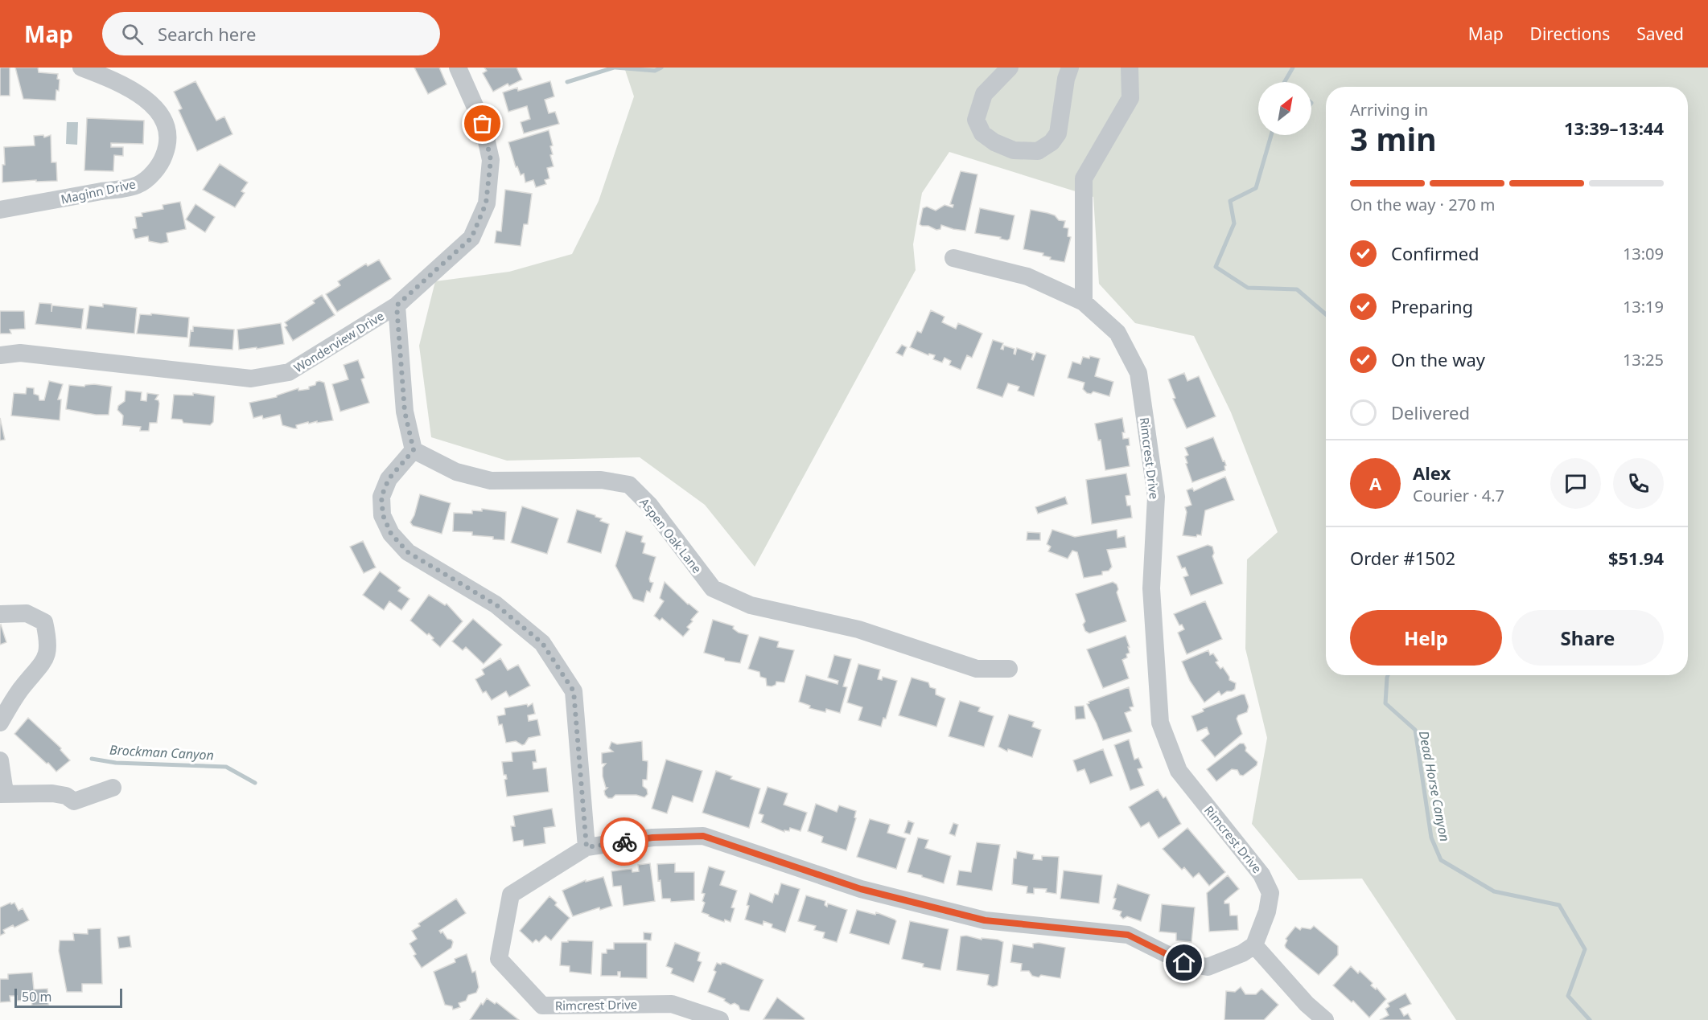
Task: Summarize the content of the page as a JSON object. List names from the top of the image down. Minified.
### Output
{"streets":{"street":["Maginn Drive","Wonderview Drive","Rimcrest Drive","Aspen Oak Lane"]},"water":["Brockman Canyon","Dead Horse Canyon"],"scale_bar":"50 m","north":"top right","page":{"header":"Map","search":"Search here","nav":["Map","Directions","Saved"],"heading":["3 min","Arriving in","13:39–13:44"],"panel":["Alex","Courier · 4.7","Order #1502","$51.94"],"bar":"On the way · 270 m","list":[["Confirmed","13:09"],["Preparing","13:19"],["On the way","13:25"],"Delivered"],"round":"A","buttons":["Help","Share"],"scale":"50 m"}}
